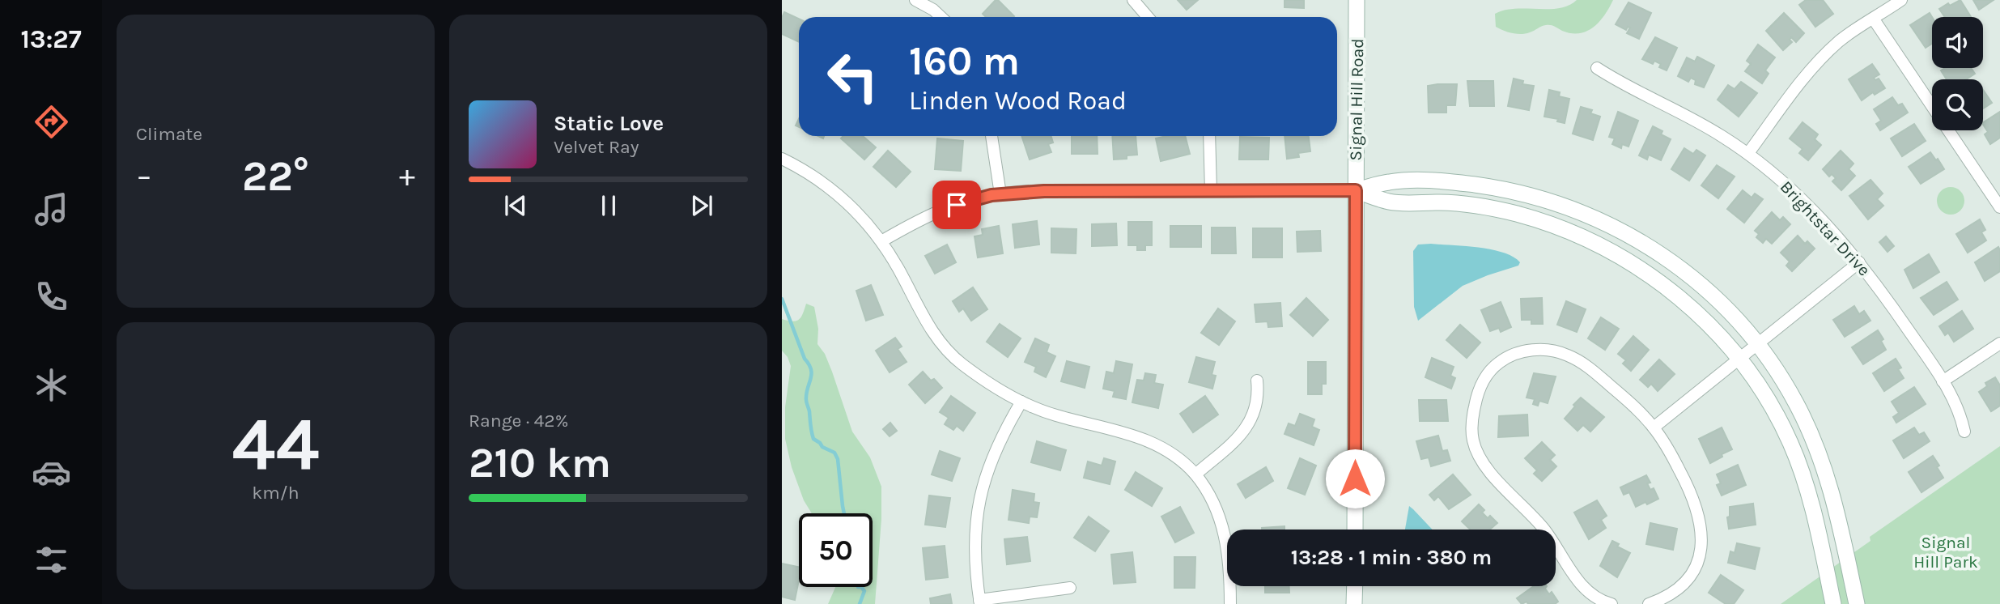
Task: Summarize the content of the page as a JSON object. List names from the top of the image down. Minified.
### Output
{"streets":{"main road":["Signal Hill Road"],"street":["Brightstar Drive"]},"parks":["Signal Hill Park"],"page":{"tabs":"13:27","tile":["Climate",["44","km/h"],["Range · 42%","210 km"]],"turn":["160 m","Linden Wood Road"],"song":["Static Love","Velvet Ray"],"heat":["−","22°","+"],"limit":"50","trip":"13:28 · 1 min · 380 m"}}
